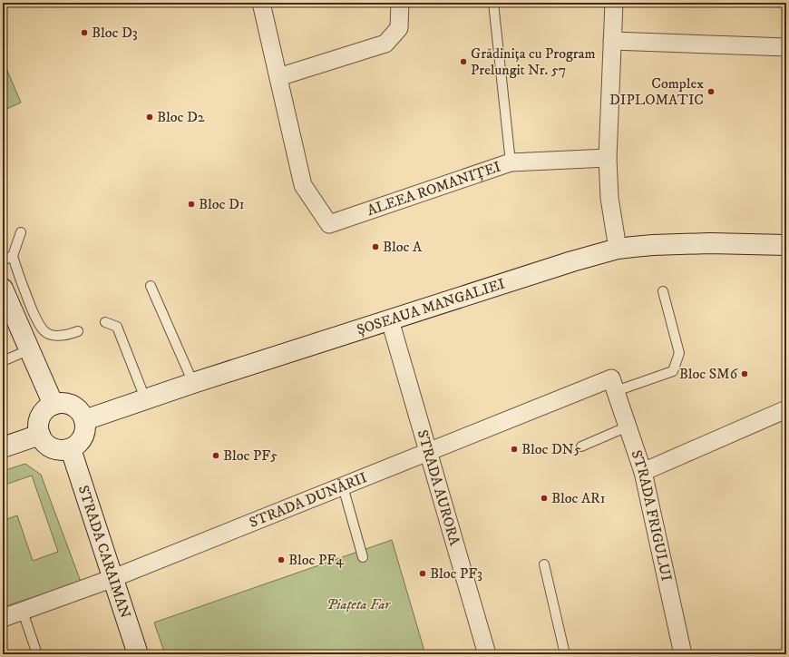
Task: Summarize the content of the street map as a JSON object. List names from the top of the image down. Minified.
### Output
{"streets":{"street":["ALEEA ROMANIȚEI","ȘOSEAUA MANGALIEI","STRADA AURORA","STRADA DUNĂRII","STRADA FRIGULUI","STRADA CARAIMAN"]},"crossings":[["ȘOSEAUA MANGALIEI","STRADA AURORA"],["ȘOSEAUA MANGALIEI","STRADA CARAIMAN"],["STRADA AURORA","STRADA DUNĂRII"],["STRADA DUNĂRII","STRADA FRIGULUI"],["STRADA DUNĂRII","STRADA CARAIMAN"]],"parks":["Piațeta Far"],"places":["Bloc D3","Grădinița cu Program Prelungit Nr. 57","Complex DIPLOMATIC","Bloc D2","Bloc D1","Bloc A","Bloc SM6","Bloc DN5","Bloc PF5","Bloc AR1","Bloc PF4","Bloc PF3"]}
